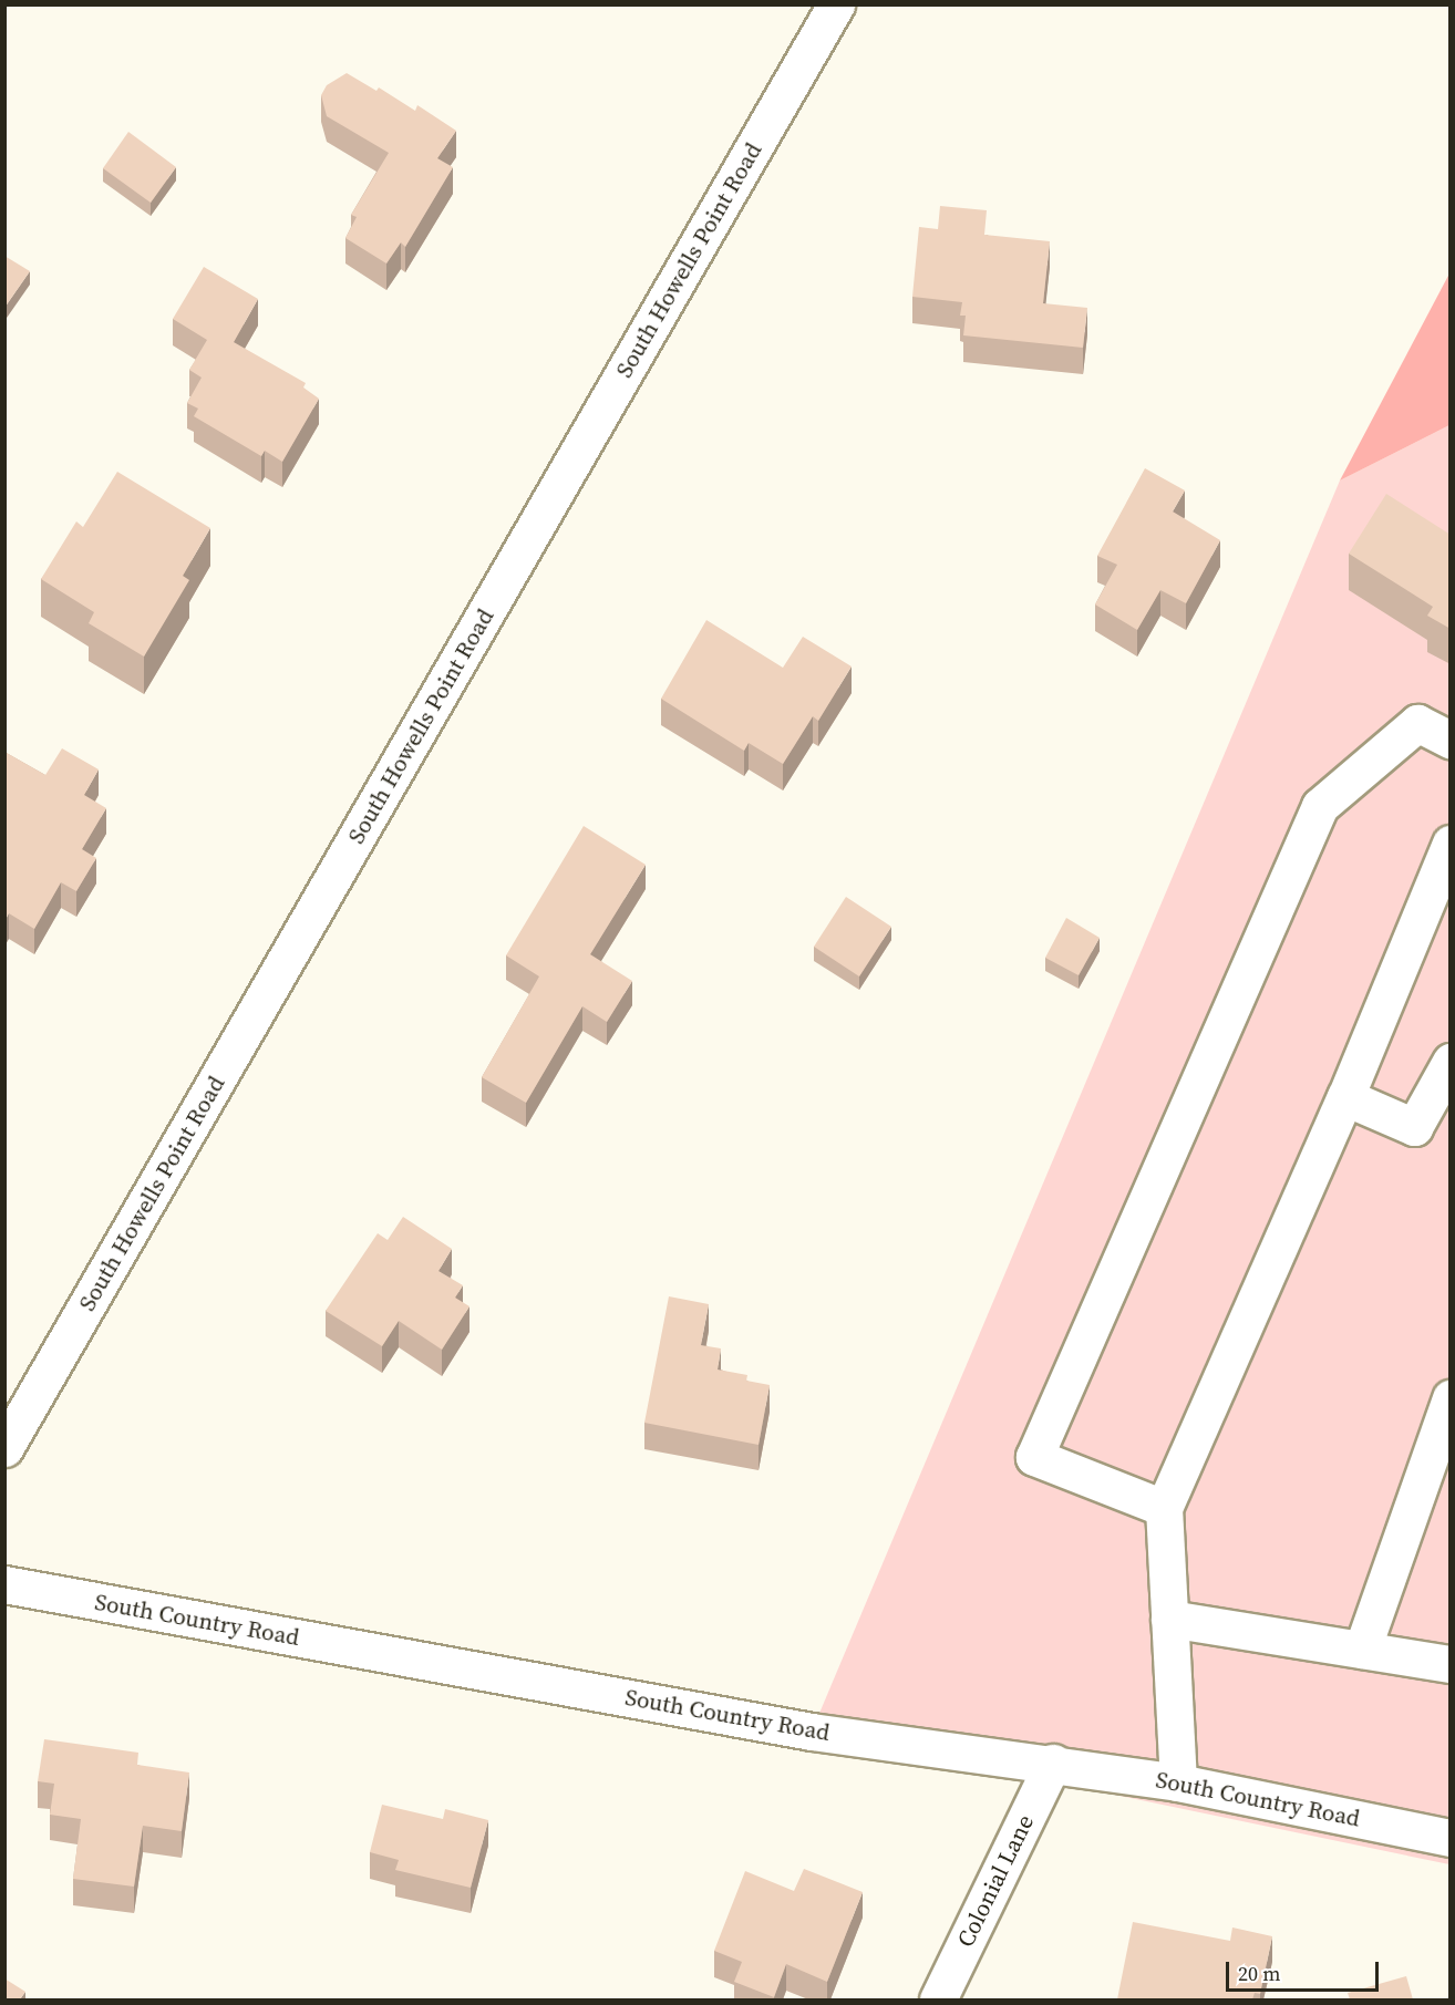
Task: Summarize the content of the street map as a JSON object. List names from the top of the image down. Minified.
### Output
{"streets":{"street":["South Howells Point Road","South Country Road","Colonial Lane"]},"crossings":[["South Country Road","Colonial Lane"]],"scale_bar":"20 m"}
